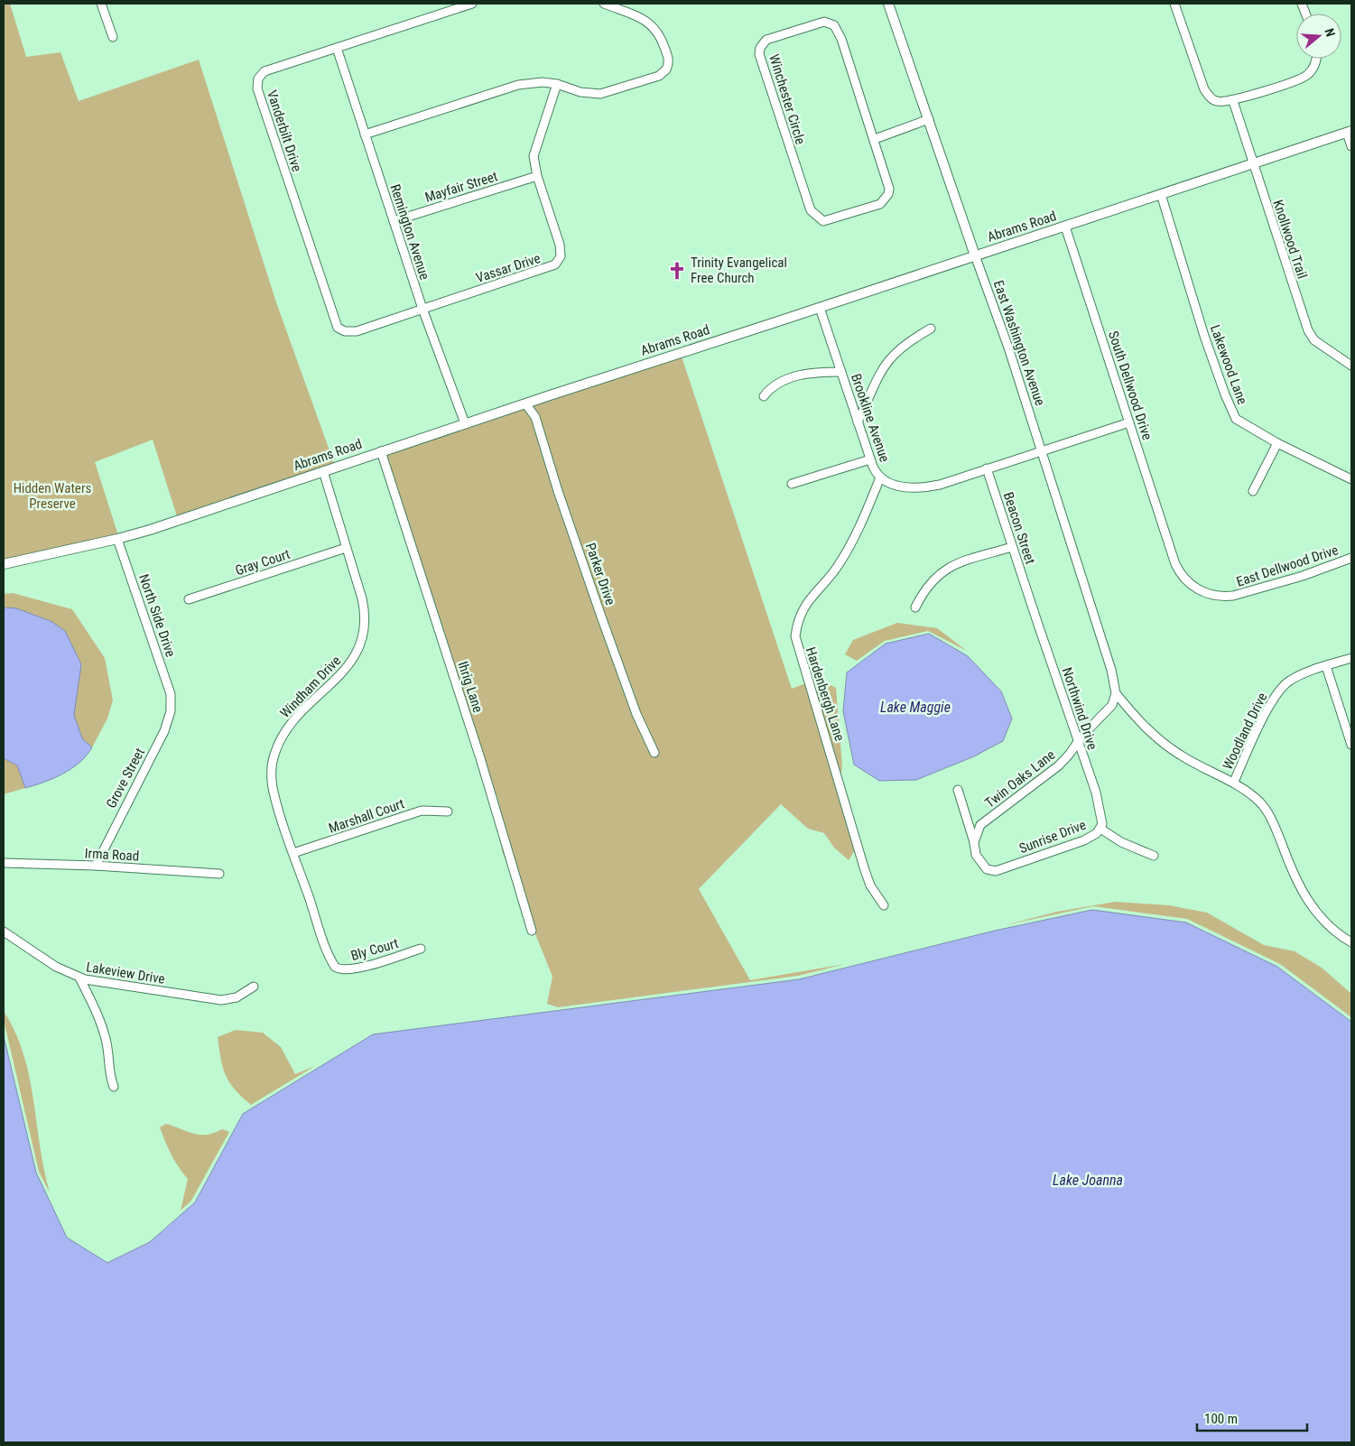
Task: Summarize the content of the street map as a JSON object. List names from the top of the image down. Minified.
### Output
{"streets":{"street":["Winchester Circle","Vanderbilt Drive","Mayfair Street","Abrams Road","Remington Avenue","Knollwood Trail","Vassar Drive","East Washington Avenue","Lakewood Lane","South Dellwood Drive","Brookline Avenue","Beacon Street","Gray Court","East Dellwood Drive","Parker Drive","North Side Drive","Windham Drive","Ihrig Lane","Hardenbergh Lane","Northwind Drive","Woodland Drive","Grove Street","Twin Oaks Lane","Marshall Court","Sunrise Drive","Irma Road","Bly Court","Lakeview Drive"]},"crossings":[["Vanderbilt Drive","Remington Avenue"],["Vanderbilt Drive","Vassar Drive"],["Mayfair Street","Remington Avenue"],["Mayfair Street","Vassar Drive"],["Abrams Road","Remington Avenue"],["Abrams Road","Knollwood Trail"],["Abrams Road","East Washington Avenue"],["Abrams Road","Lakewood Lane"],["Abrams Road","South Dellwood Drive"],["Abrams Road","Brookline Avenue"],["Abrams Road","Parker Drive"],["Abrams Road","North Side Drive"],["Abrams Road","Windham Drive"],["Abrams Road","Ihrig Lane"],["Remington Avenue","Vassar Drive"],["East Washington Avenue","Brookline Avenue"],["East Washington Avenue","Twin Oaks Lane"],["South Dellwood Drive","Brookline Avenue"],["South Dellwood Drive","East Dellwood Drive"],["Brookline Avenue","Beacon Street"],["Brookline Avenue","Hardenbergh Lane"],["Beacon Street","Northwind Drive"],["Gray Court","Windham Drive"],["North Side Drive","Grove Street"],["Windham Drive","Marshall Court"],["Windham Drive","Bly Court"],["Northwind Drive","Twin Oaks Lane"],["Northwind Drive","Sunrise Drive"],["Grove Street","Irma Road"],["Twin Oaks Lane","Sunrise Drive"]],"water":["Lake Maggie","Lake Joanna"],"parks":["Hidden Waters Preserve"],"places":{"church":["Trinity Evangelical Free Church"]},"scale_bar":"100 m","north":"right"}
